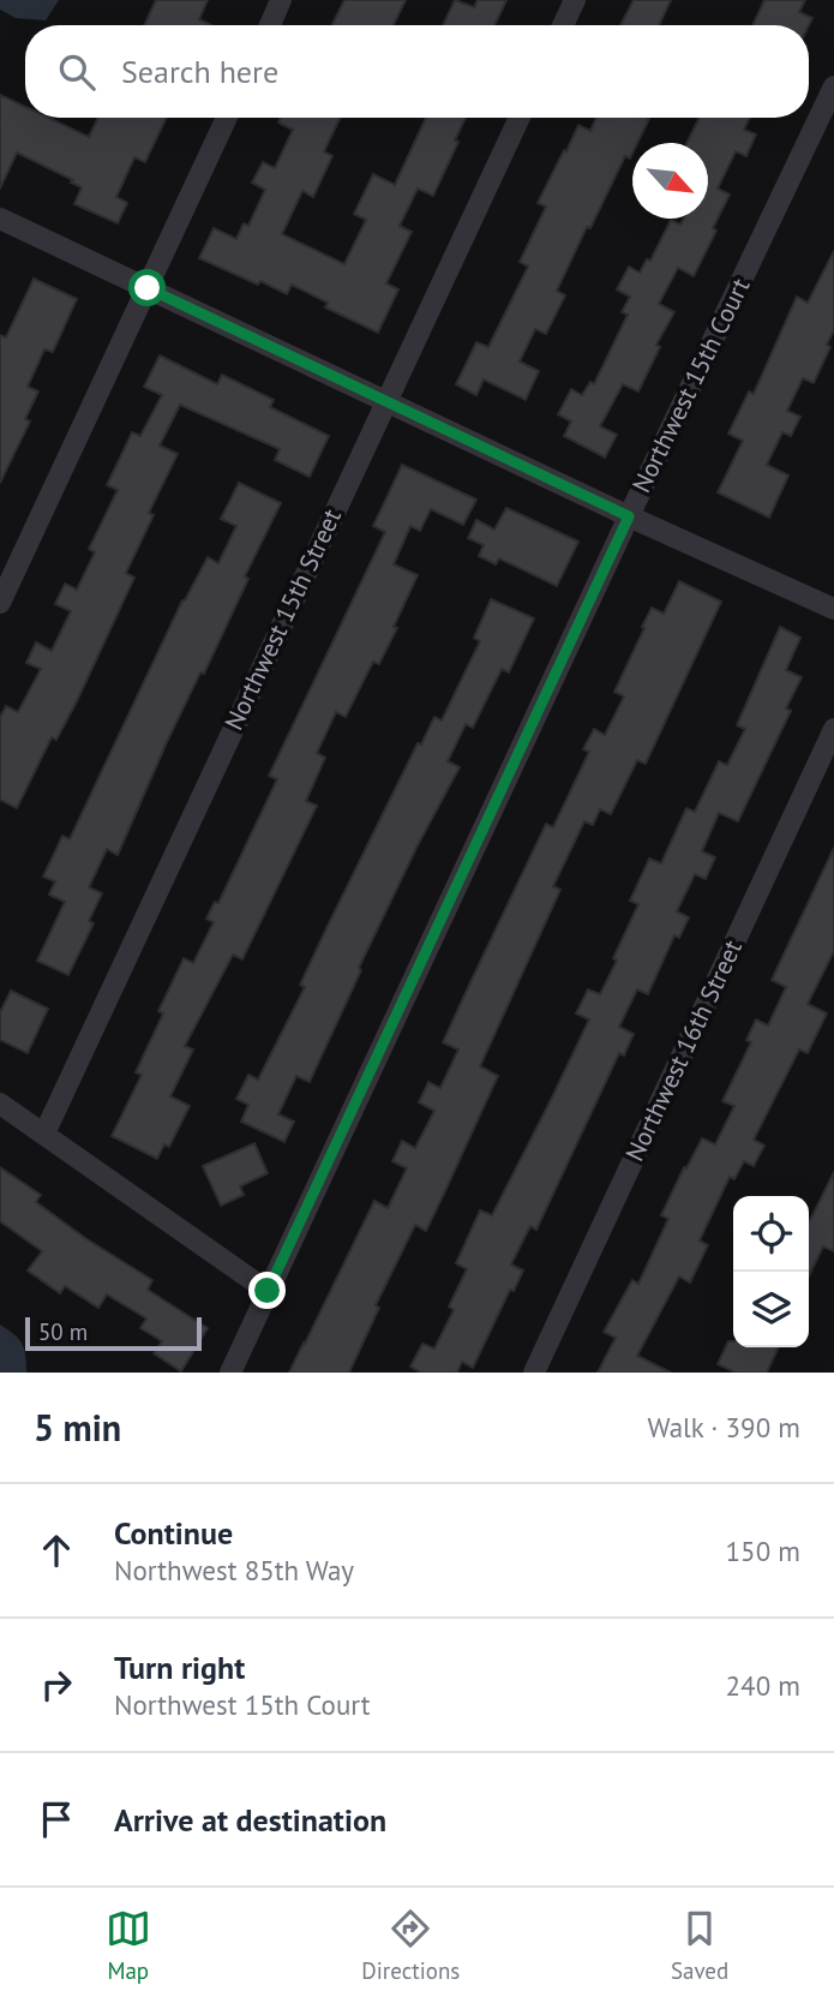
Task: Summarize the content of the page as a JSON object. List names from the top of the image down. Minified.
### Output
{"streets":{"street":["Northwest 15th Court","Northwest 15th Street","Northwest 16th Street"]},"scale_bar":"50 m","north":"bottom right","page":{"search":"Search here","scale":"50 m","heading":["5 min","Walk · 390 m"],"list":[["Continue","Northwest 85th Way","150 m"],["Turn right","Northwest 15th Court","240 m"],"Arrive at destination"],"nav":["Map","Directions","Saved"]}}
